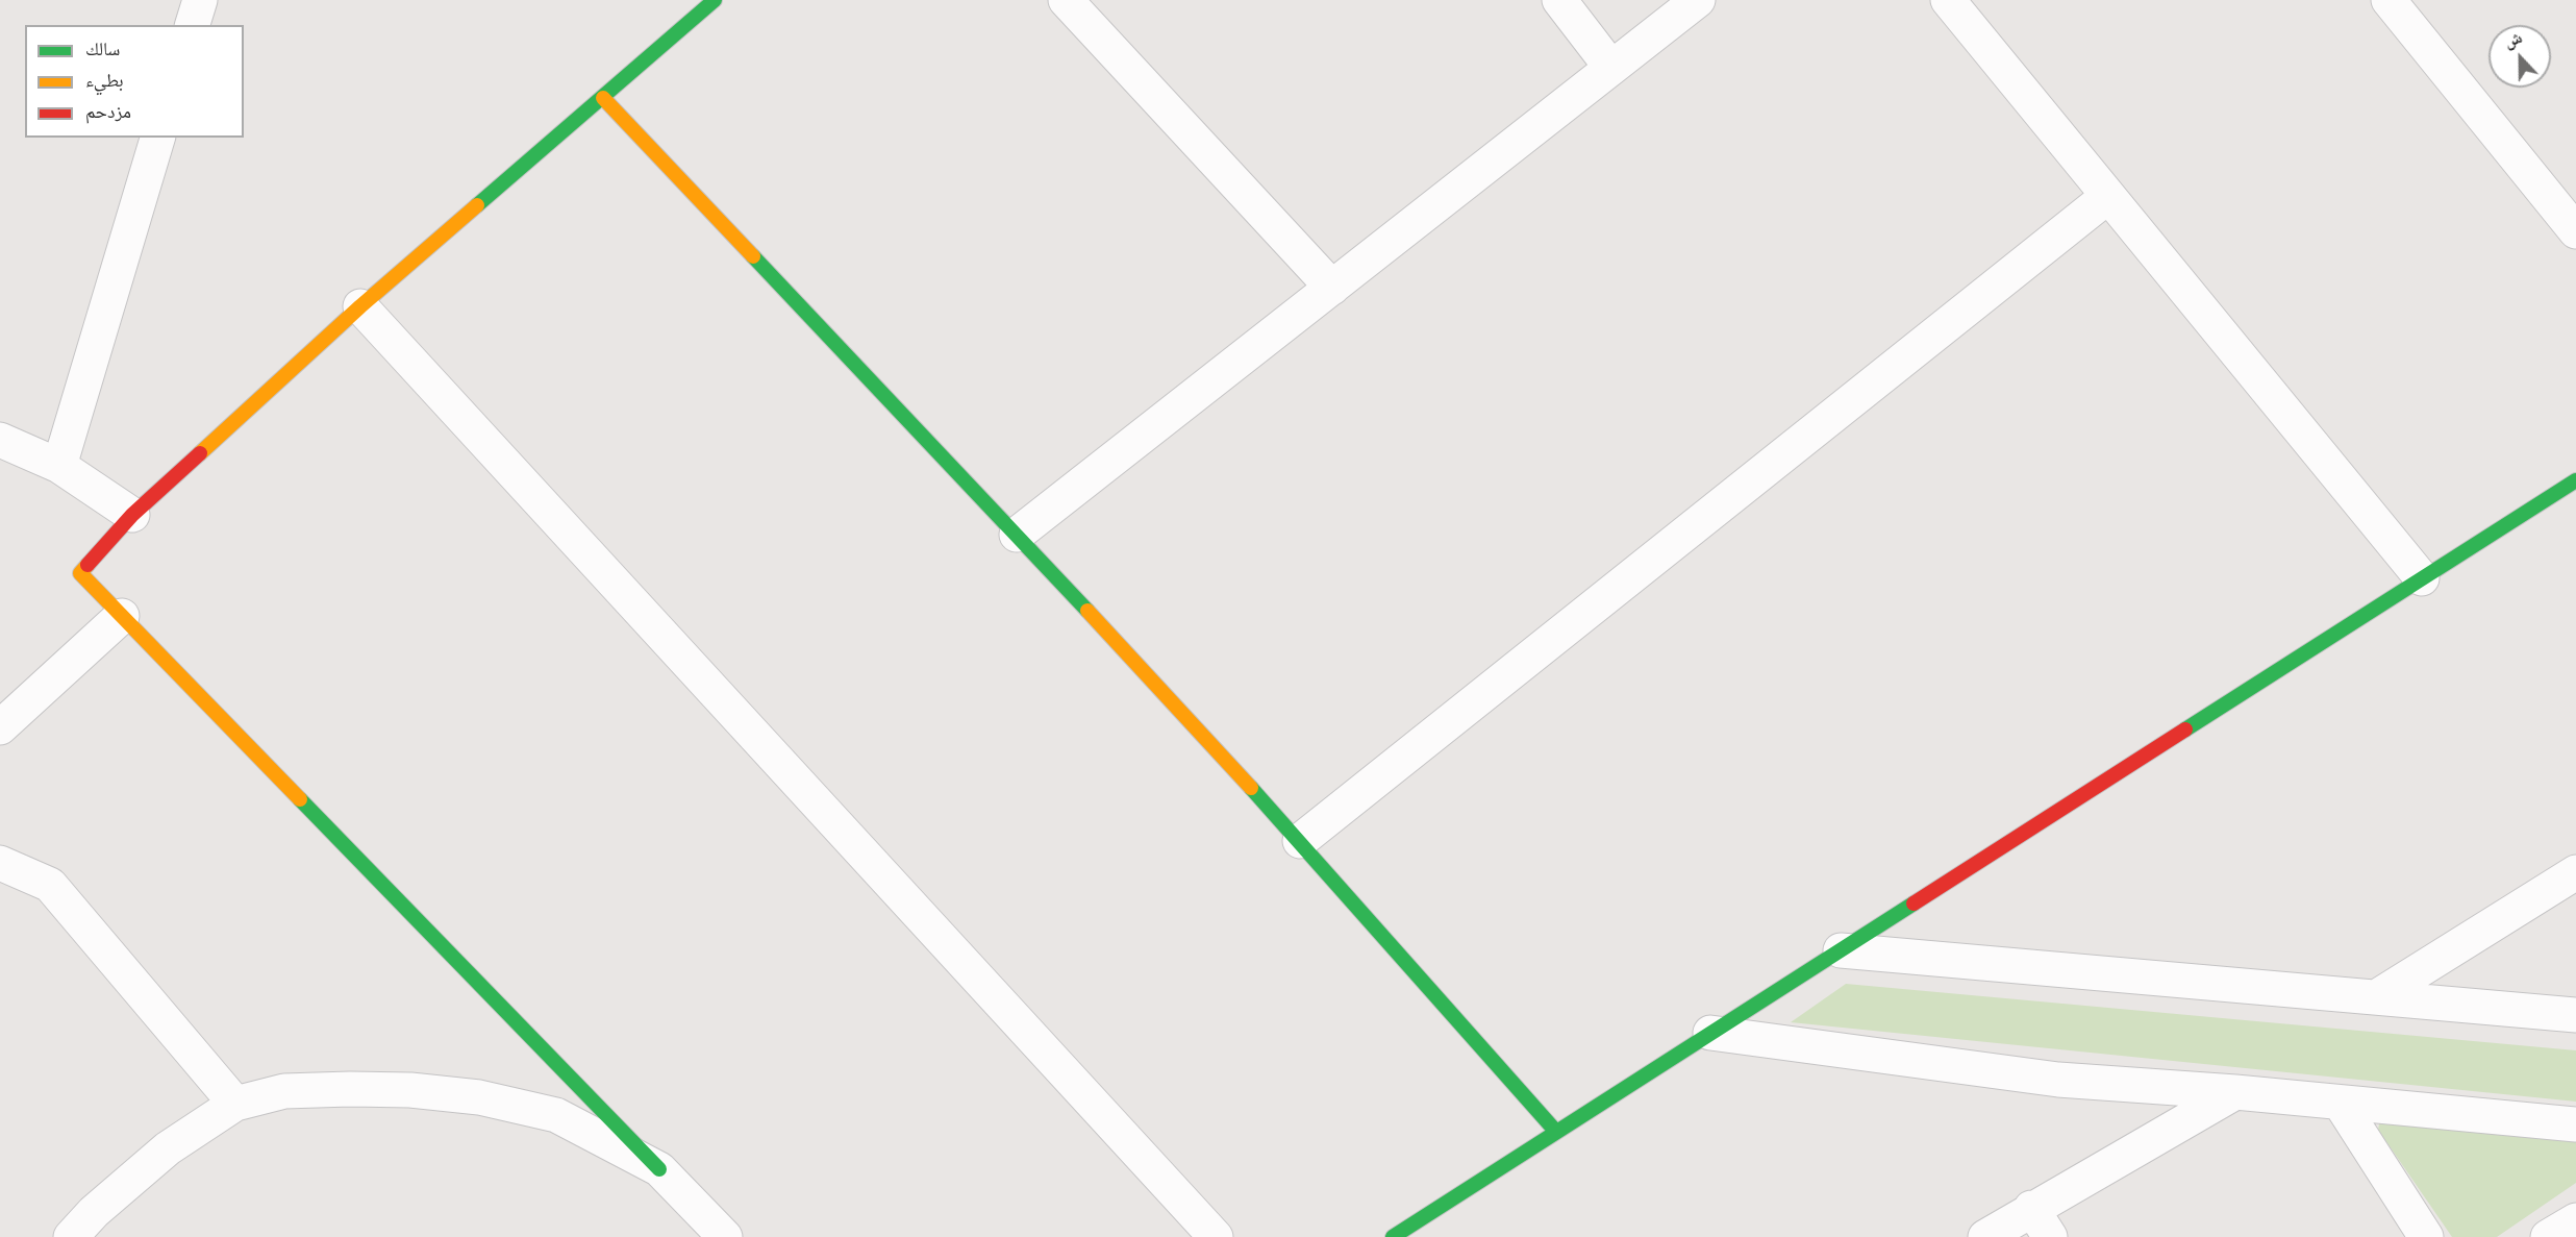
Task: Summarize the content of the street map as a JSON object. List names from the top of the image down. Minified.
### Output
{"legend":["سالك","بطيء","مزدحم"],"north":"top"}
